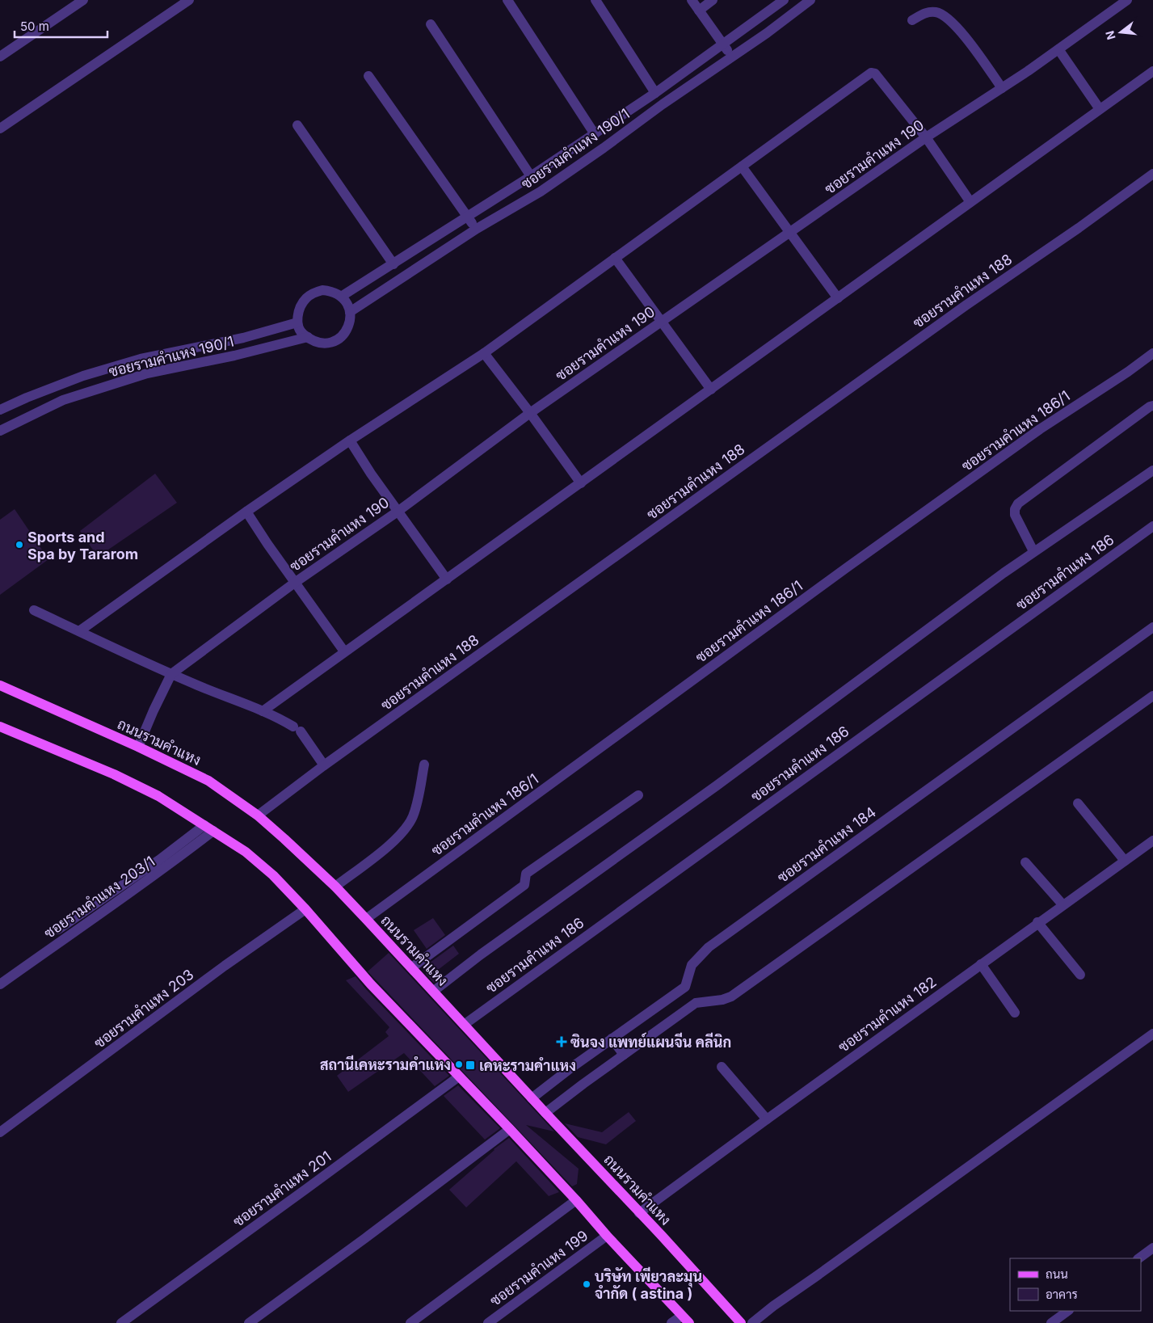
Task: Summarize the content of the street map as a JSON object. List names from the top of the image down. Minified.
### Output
{"streets":{"main road":["ถนนรามคำแหง"],"street":["ซอยรามคำแหง 190/1","ซอยรามคำแหง 190","ซอยรามคำแหง 188","ซอยรามคำแหง 186/1","ซอยรามคำแหง 186","ซอยรามคำแหง 184","ซอยรามคำแหง 203/1","ซอยรามคำแหง 203","ซอยรามคำแหง 182","ซอยรามคำแหง 201","ซอยรามคำแหง 199"]},"crossings":[["ซอยรามคำแหง 190","ถนนรามคำแหง"],["ซอยรามคำแหง 188","ถนนรามคำแหง"],["ซอยรามคำแหง 186/1","ถนนรามคำแหง"],["ซอยรามคำแหง 186","ถนนรามคำแหง"],["ถนนรามคำแหง","ซอยรามคำแหง 182"]],"places":{"other":["Sports and Spa by Tararom","สถานีเคหะรามคำแหง","บริษัท เพียวละมุน จำกัด ( astina )"],"health":["ซินจง แพทย์แผนจีน คลีนิก"],"transit":["เคหะรามคำแหง"]},"legend":["ถนน","อาคาร"],"scale_bar":"50 m","north":"left"}
